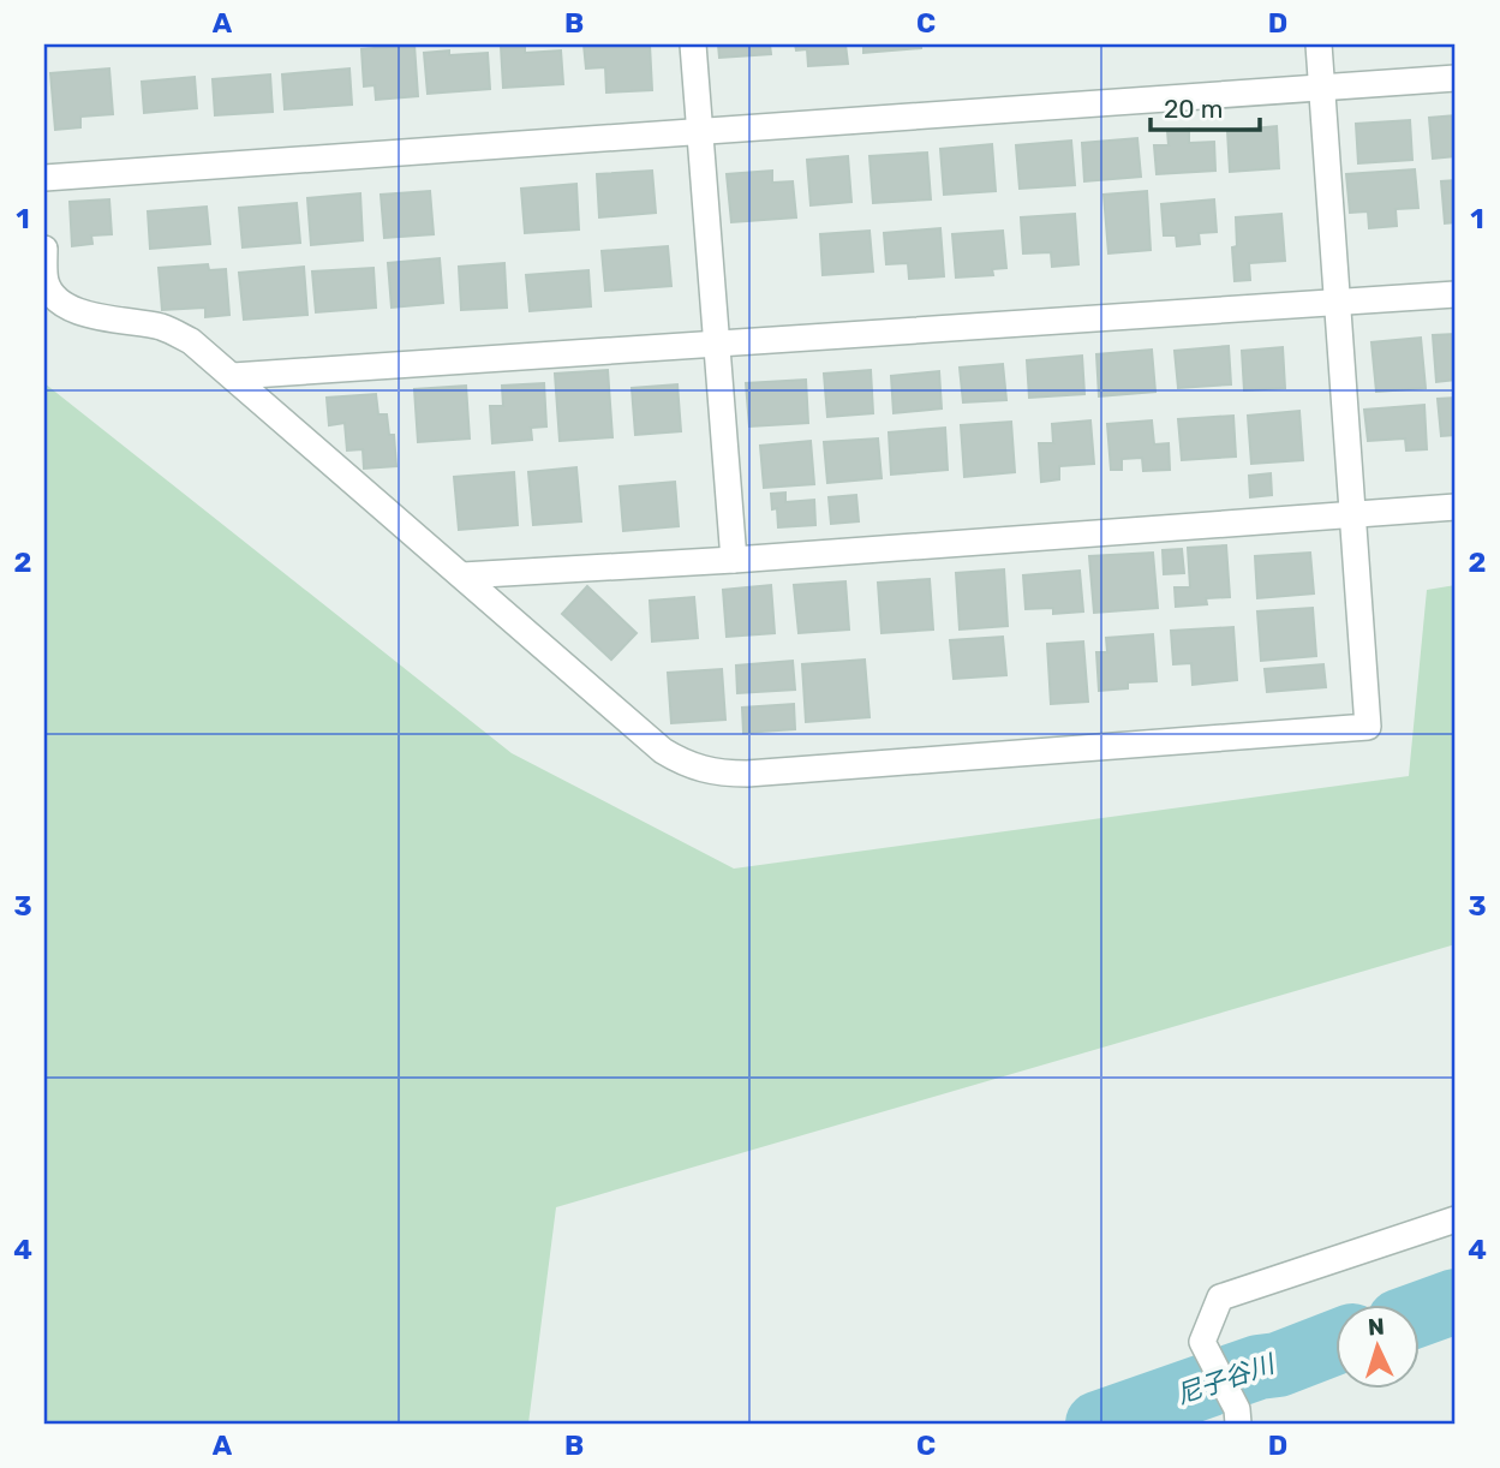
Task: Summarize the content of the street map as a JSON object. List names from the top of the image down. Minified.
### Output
{"water":["尼子谷川"],"scale_bar":"20 m","north":"top","grid":{"columns":["A","B","C","D"],"rows":["1","2","3","4"]}}
